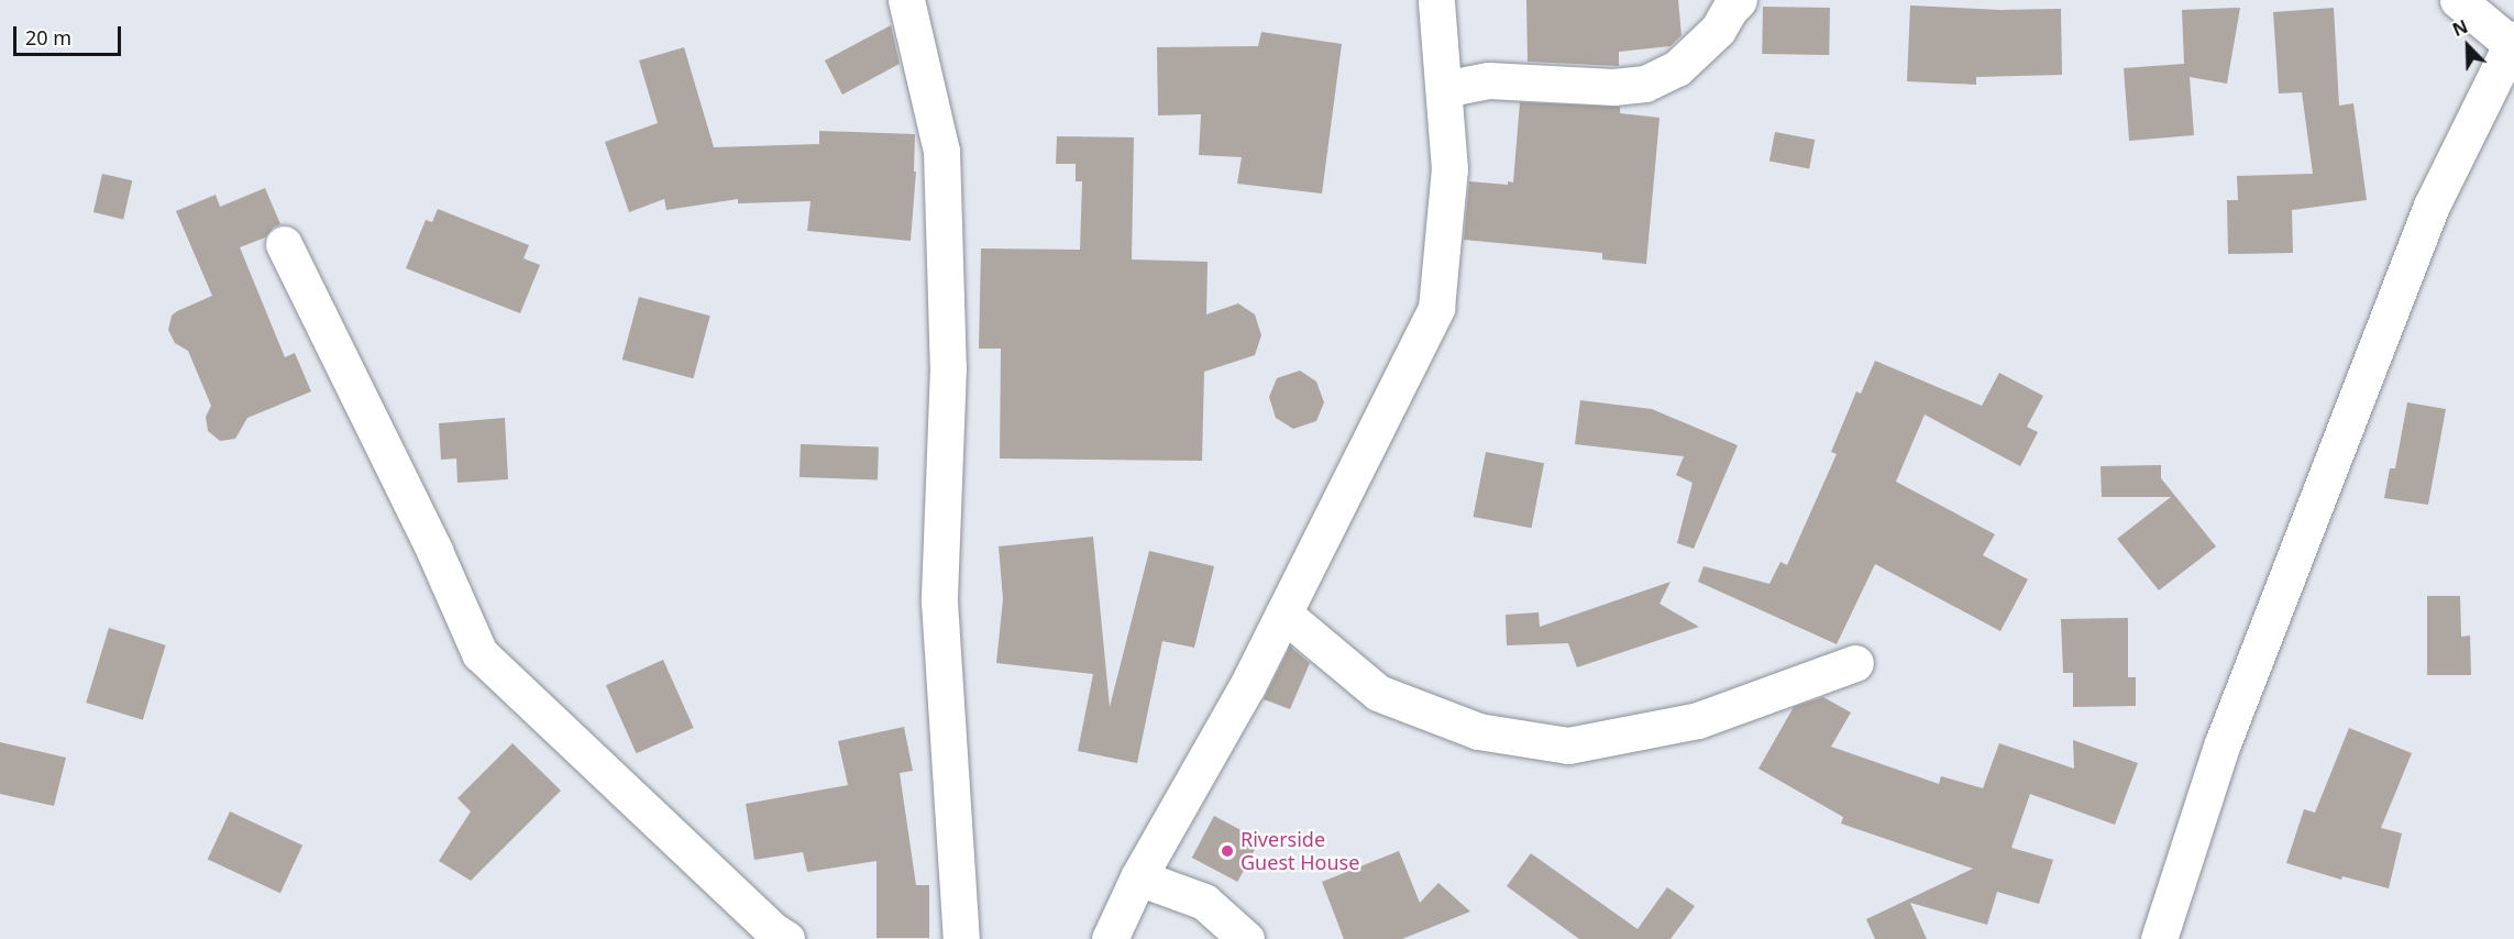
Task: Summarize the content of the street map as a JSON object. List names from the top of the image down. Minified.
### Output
{"places":["Riverside Guest House"],"scale_bar":"20 m","north":"top left"}
